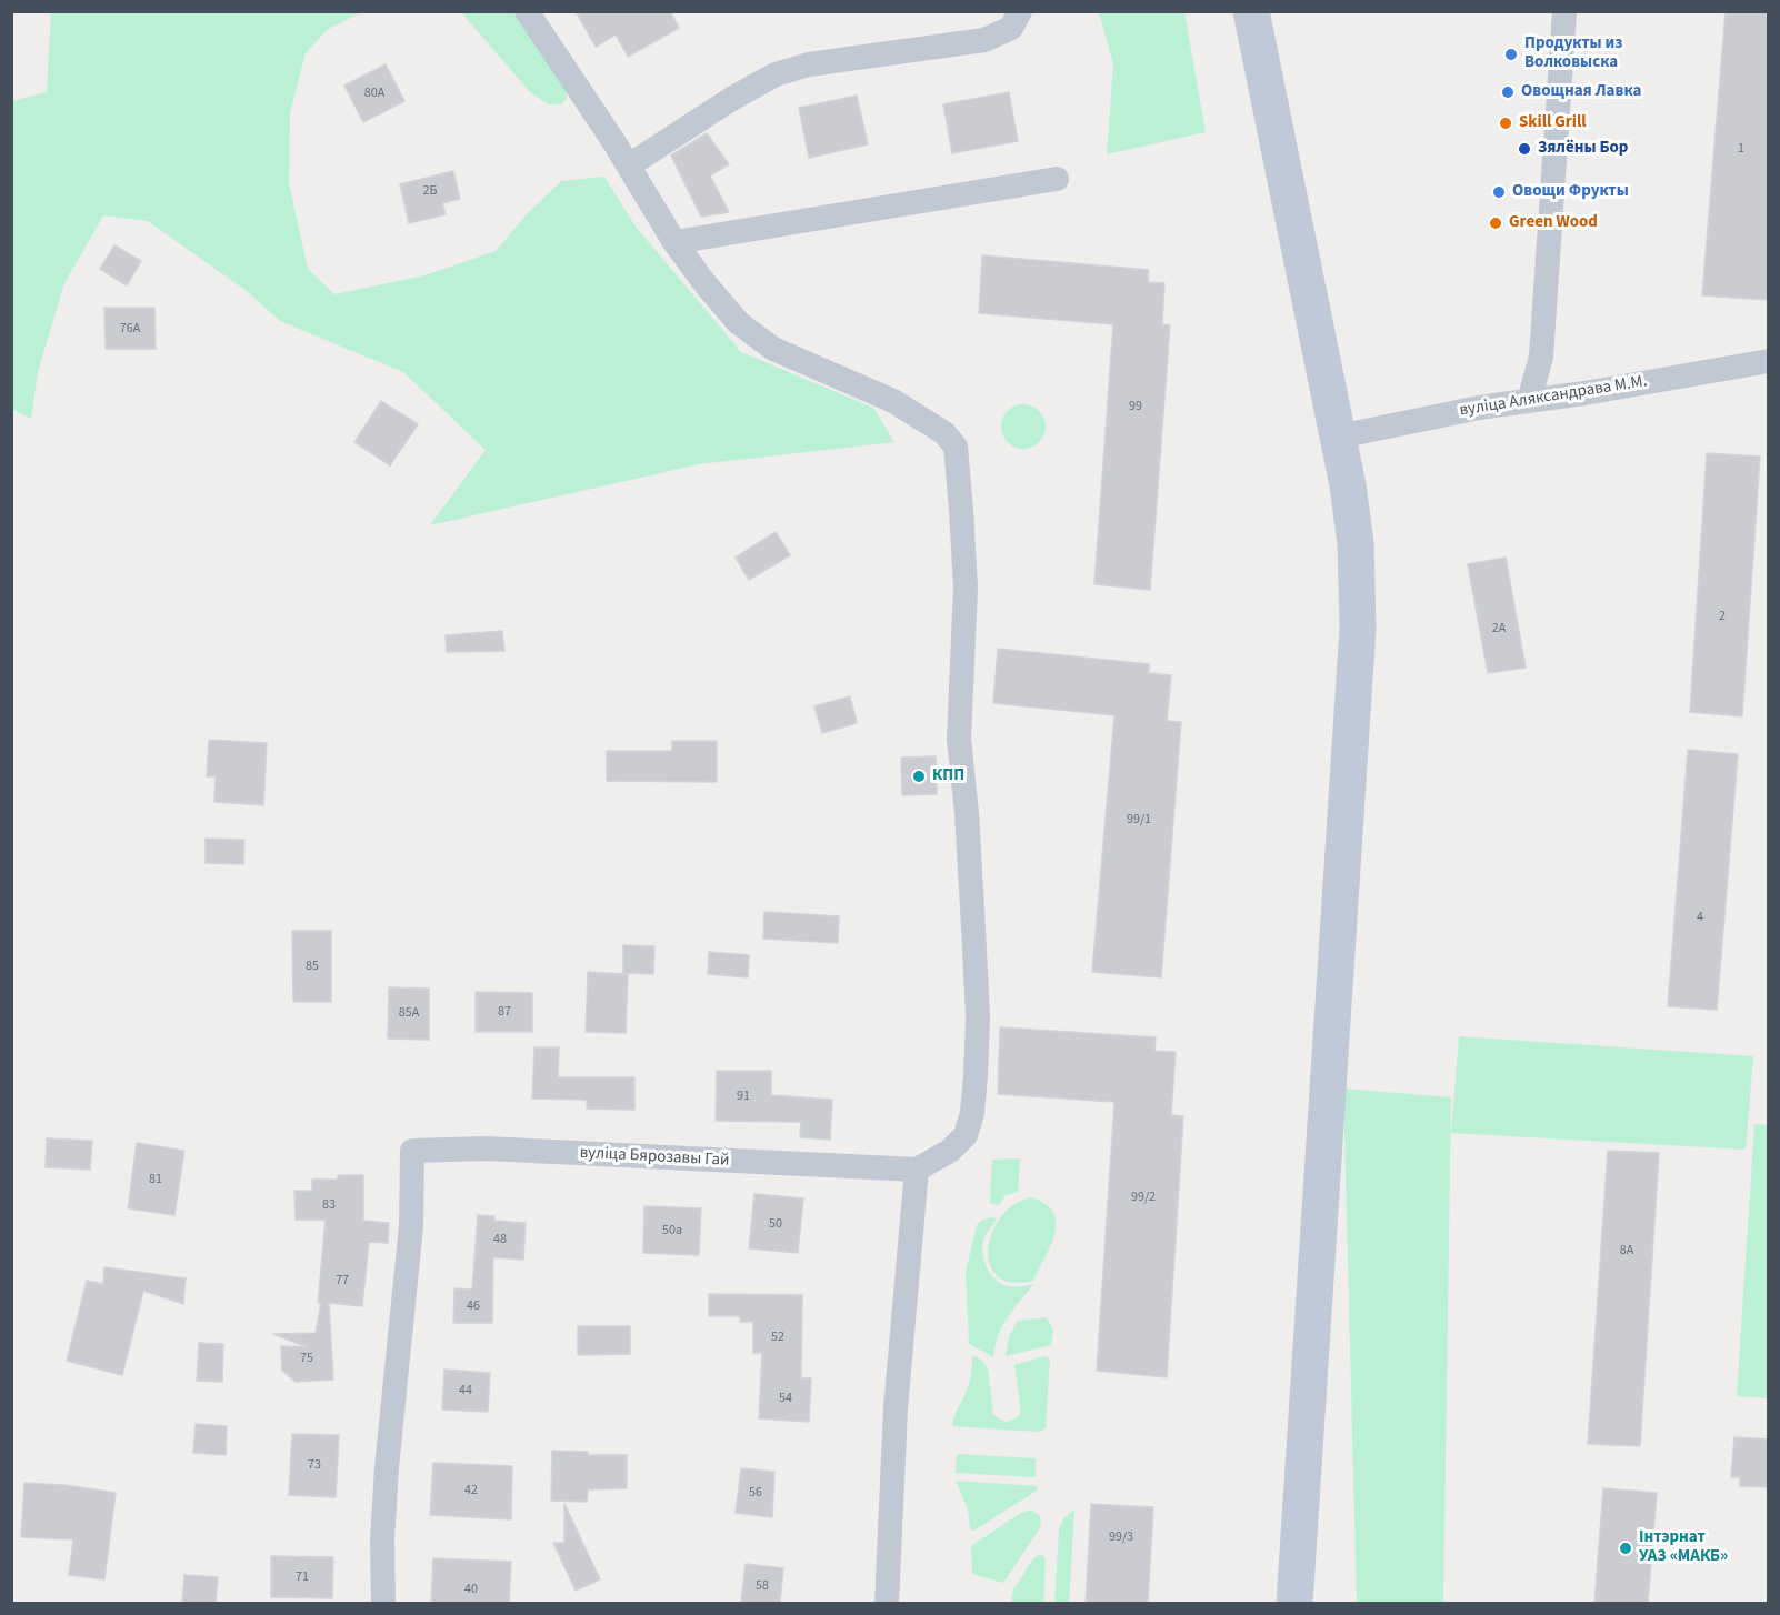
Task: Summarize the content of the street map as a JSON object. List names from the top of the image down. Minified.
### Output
{"streets":{"street":["вуліца Аляксандрава М.М.","вуліца Бярозавы Гай"]},"places":["Продукты из Волковыска","Овощная Лавка","Skill Grill","Зялёны Бор","Овощи Фрукты","Green Wood","КПП","Інтэрнат УАЗ «МАКБ»"],"house_numbers":["80А","1","2Б","76А","99","2","2А","99/1","4","85","87","85А","91","81","99/2","83","50","50а","48","8А","77","46","52","75","44","54","73","42","56","99/3","71","58","40"]}
